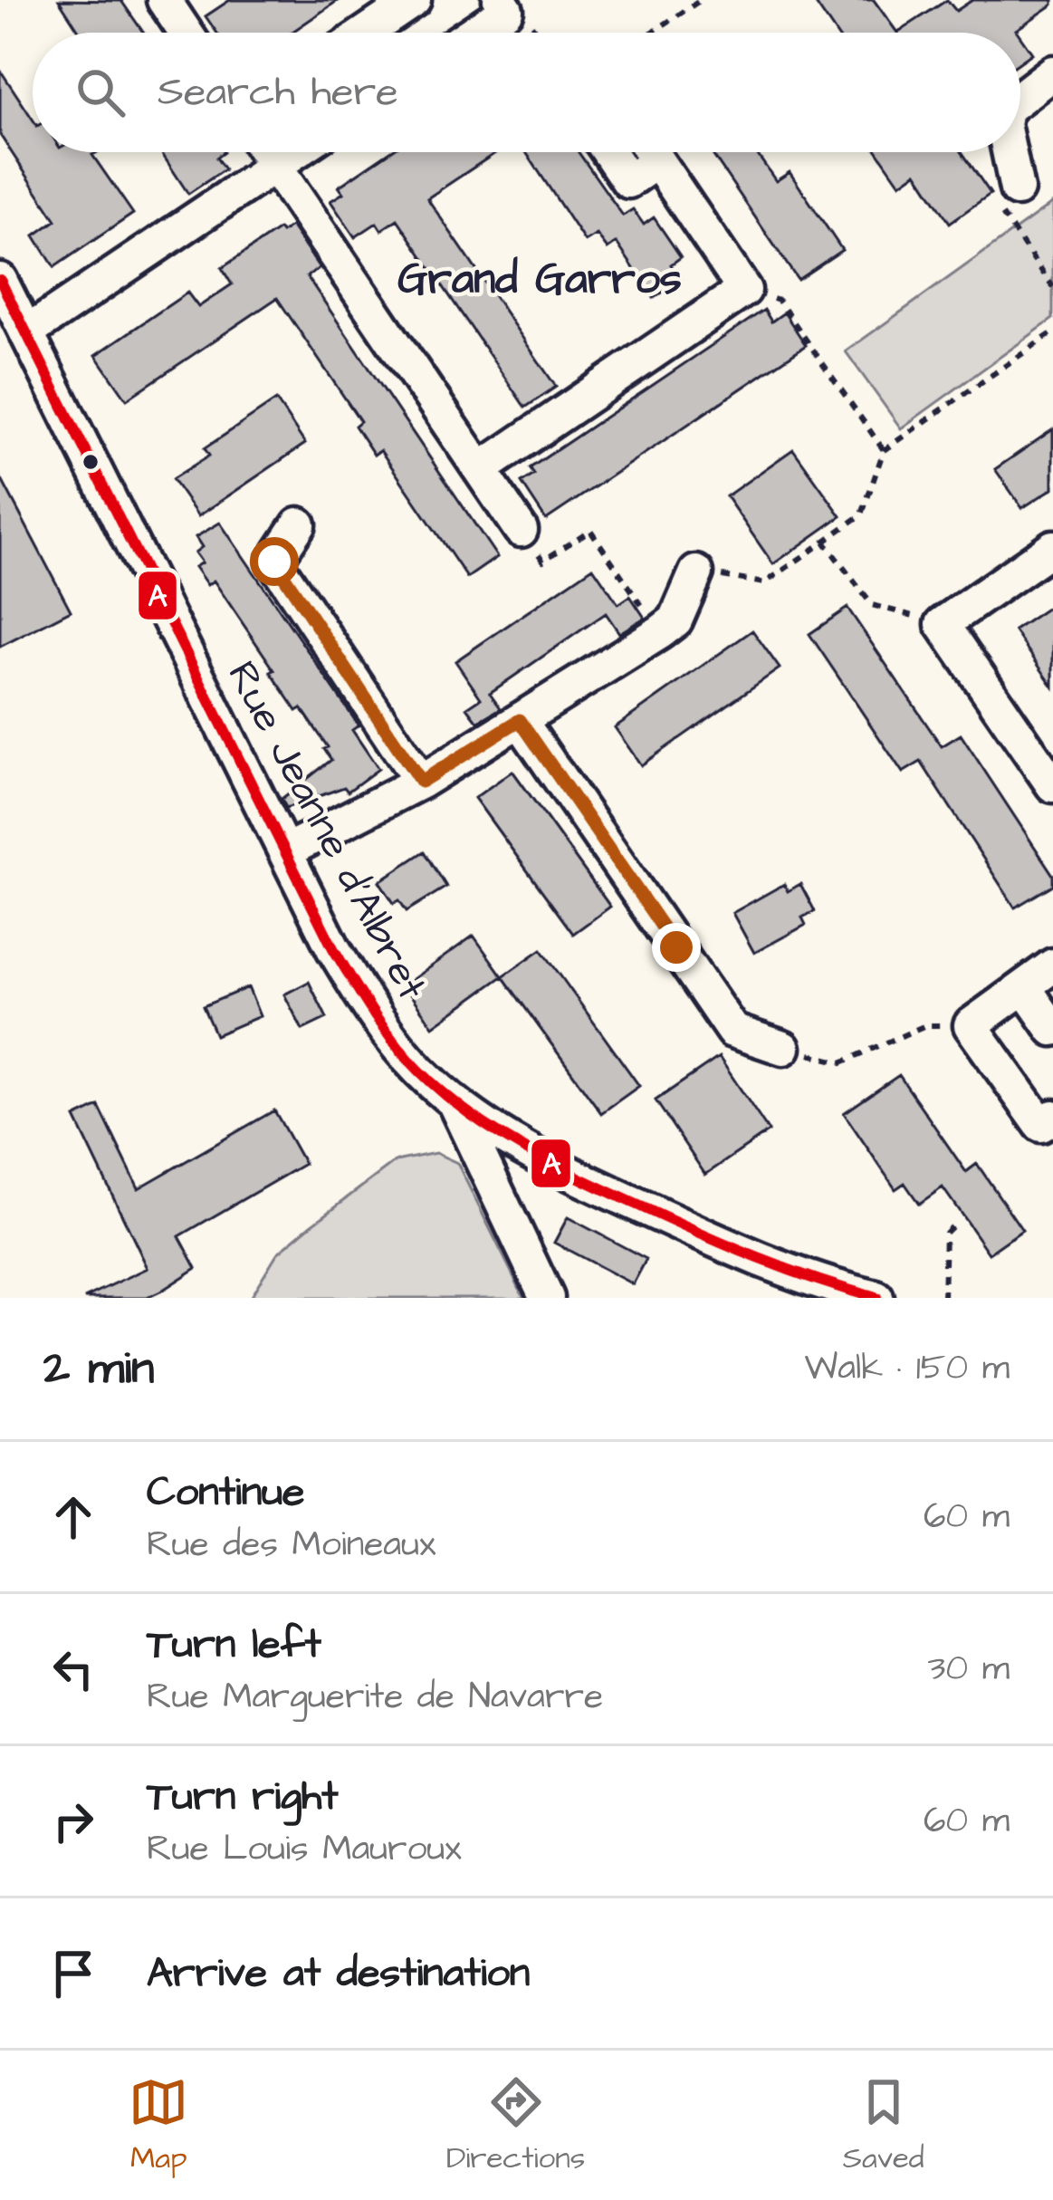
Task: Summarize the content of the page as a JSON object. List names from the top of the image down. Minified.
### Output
{"streets":{"street":["Rue Jeanne d'Albret"]},"districts":["Grand Garros"],"lines":["transit line A"],"page":{"search":"Search here","heading":["2 min","Walk · 150 m"],"list":[["Continue","Rue des Moineaux","60 m"],["Turn left","Rue Marguerite de Navarre","30 m"],["Turn right","Rue Louis Mauroux","60 m"],"Arrive at destination"],"nav":["Map","Directions","Saved"]}}
